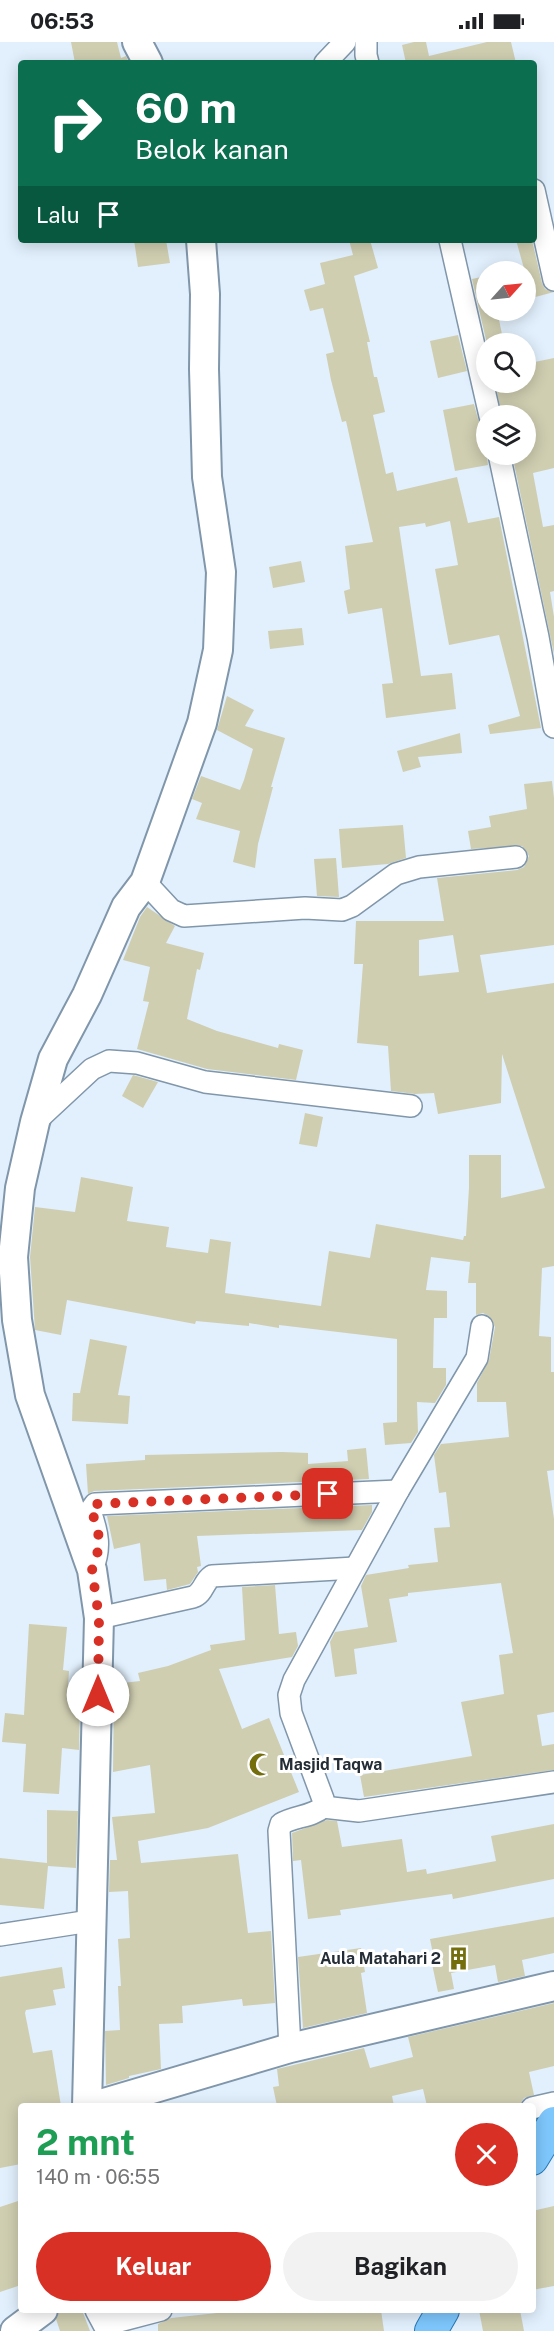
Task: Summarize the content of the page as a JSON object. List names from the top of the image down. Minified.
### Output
{"places":{"mosque":["Masjid Taqwa"],"building":["Aula Matahari 2"]},"north":"top right","page":{"status":"06:53","turn":["60 m","Belok kanan"],"then":"Lalu","heading":["2 mnt","140 m · 06:55"],"buttons":["Keluar","Bagikan"]}}
